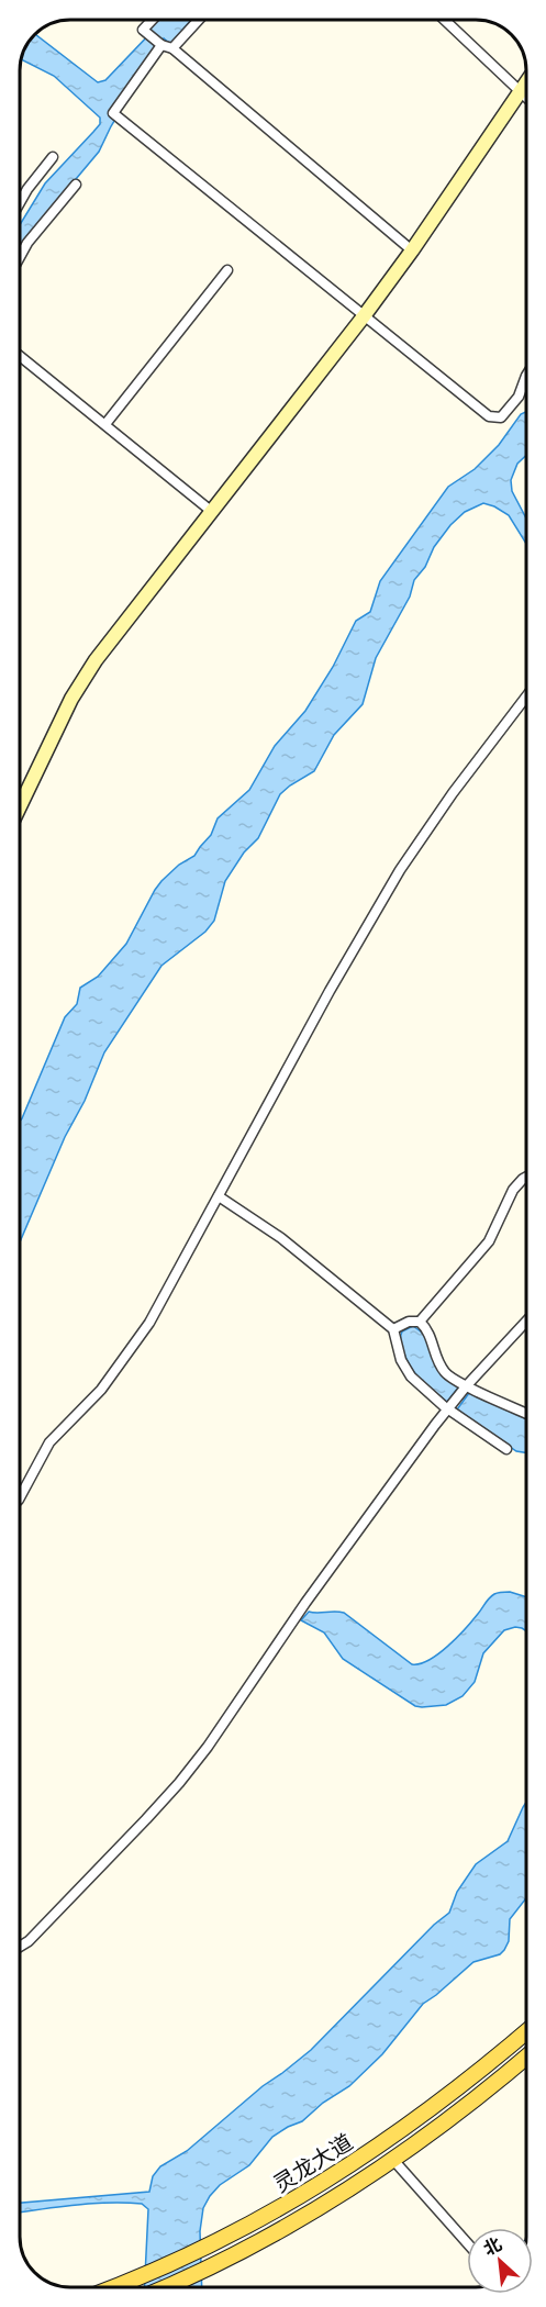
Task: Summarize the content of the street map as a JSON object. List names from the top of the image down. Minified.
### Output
{"streets":{"main road":["灵龙大道"]},"north":"top left"}
